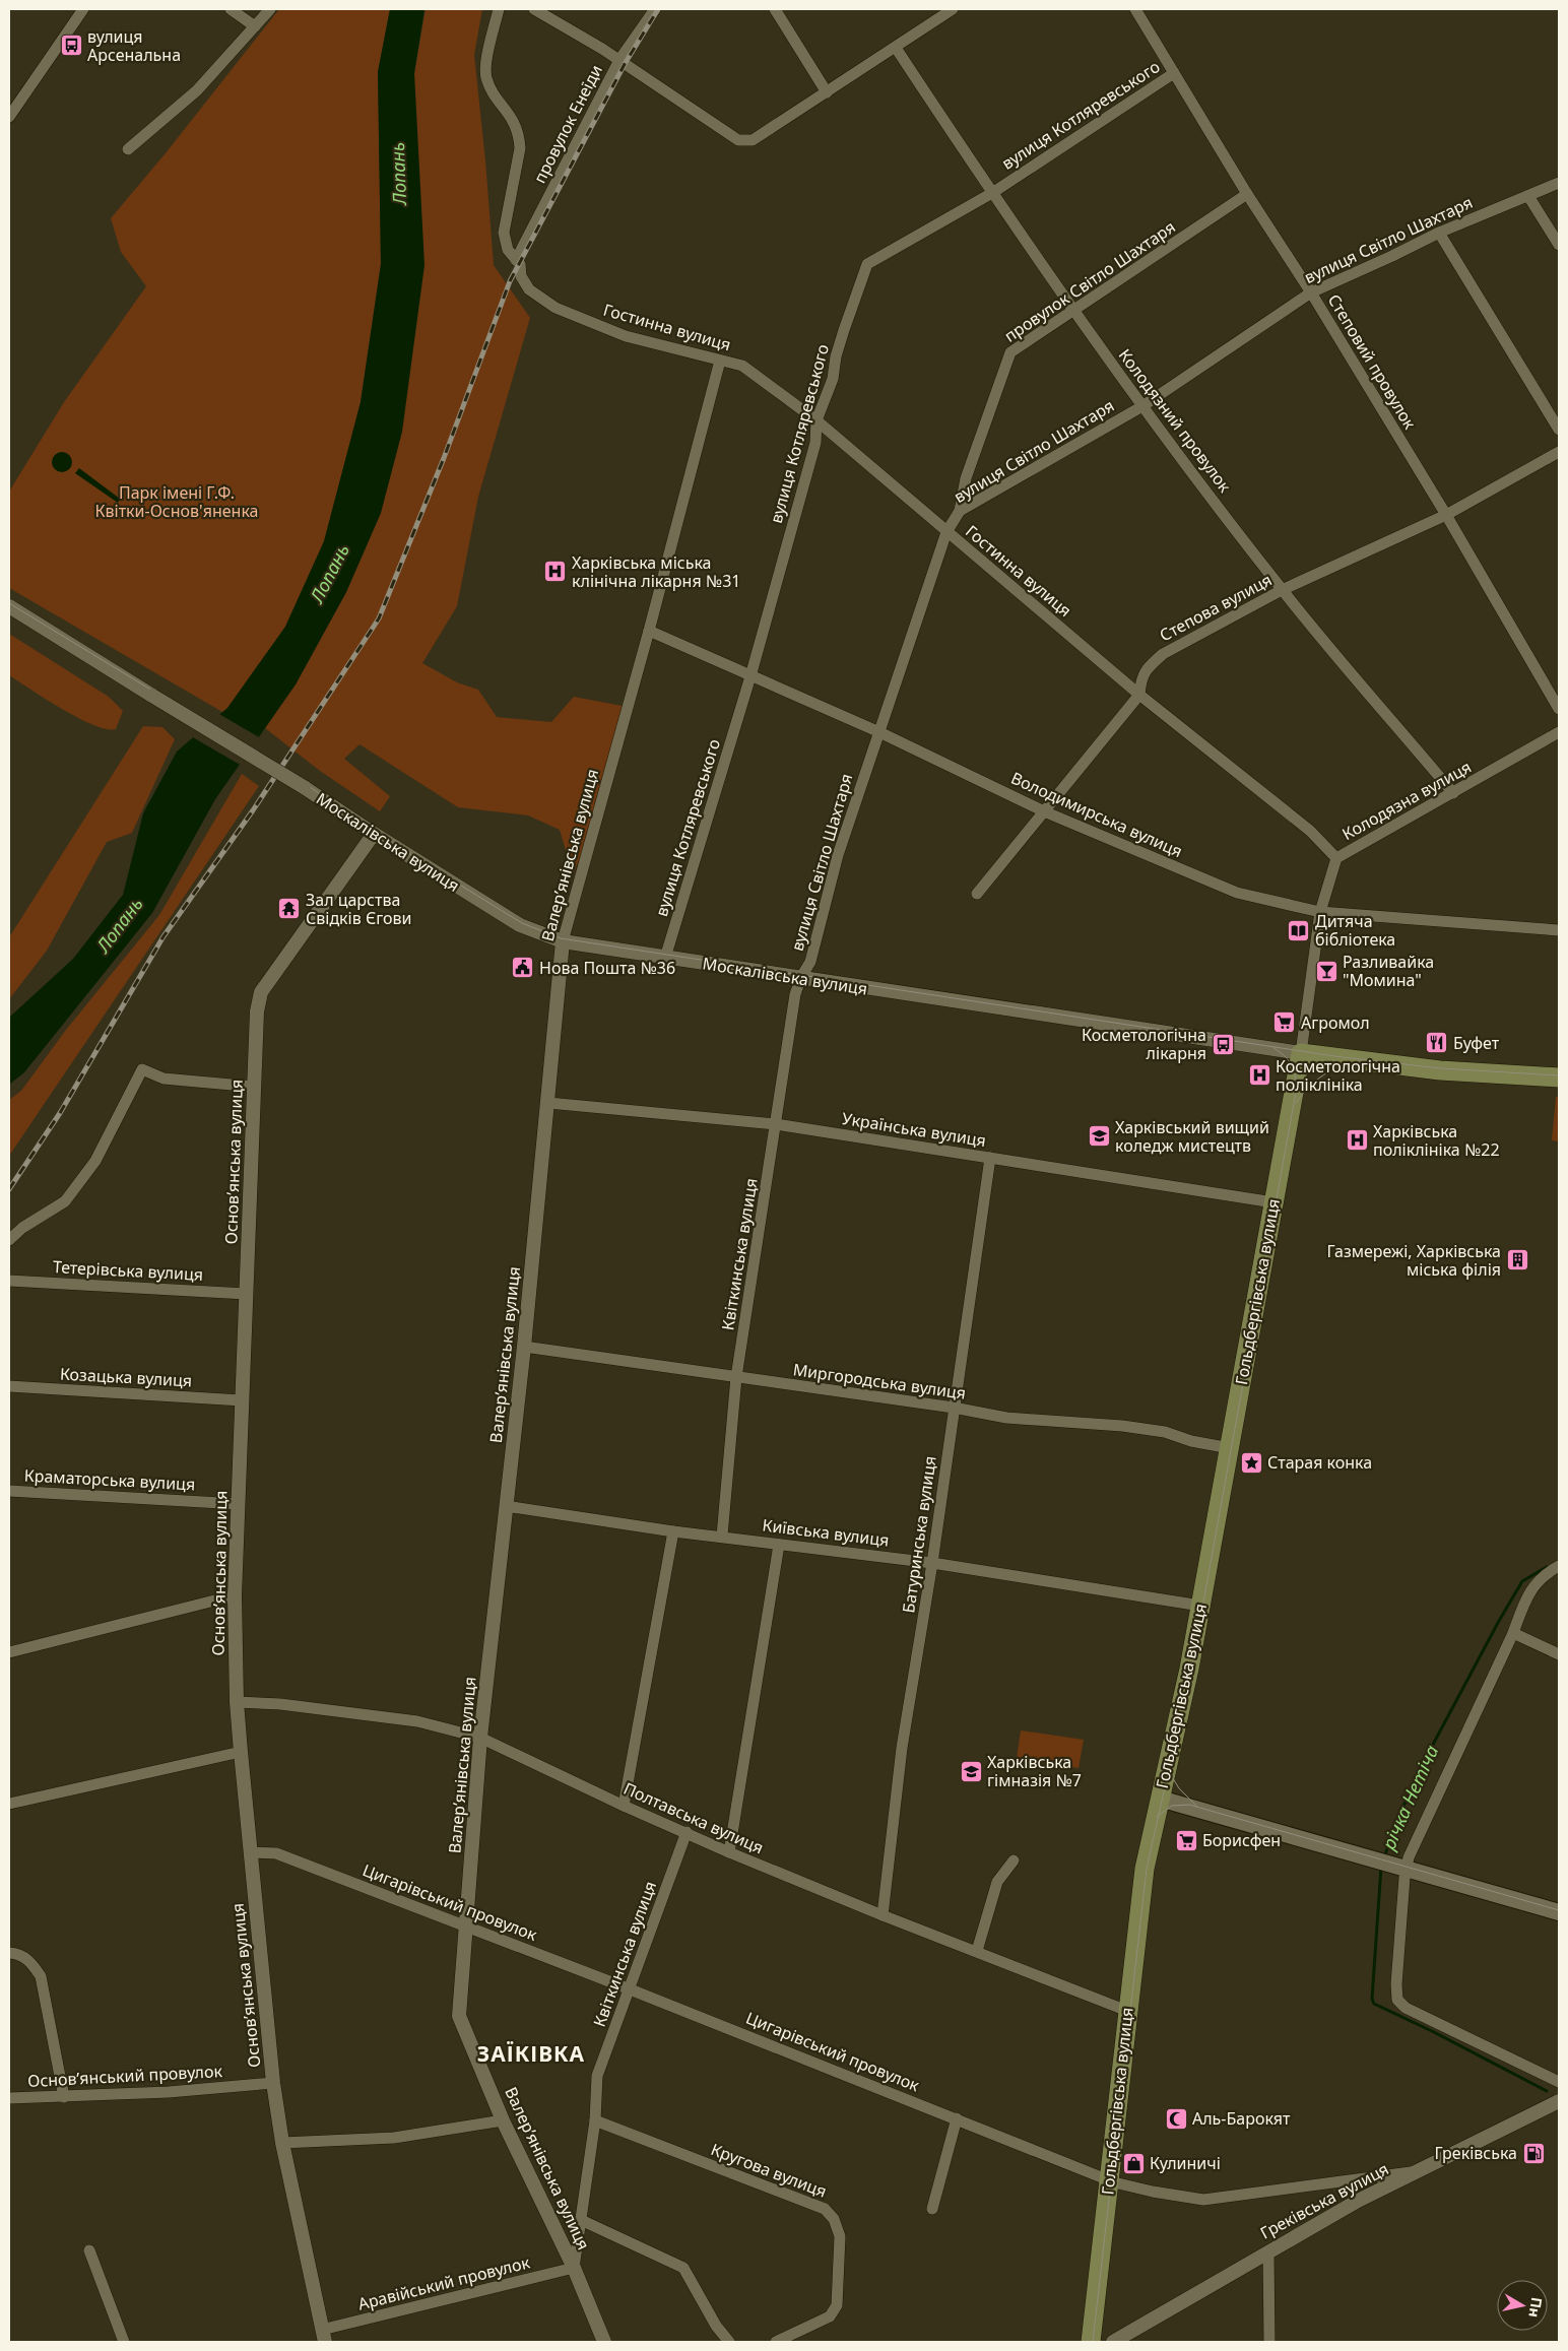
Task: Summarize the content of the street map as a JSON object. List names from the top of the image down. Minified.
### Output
{"streets":{"main road":["Москалівська вулиця","Гольдбергівська вулиця"],"street":["вулиця Котляревського","провулок Енеїди","вулиця Світло Шахтаря","провулок Світло Шахтаря","Гостинна вулиця","Степовий провулок","Колодязний провулок","Степова вулиця","Колодязна вулиця","Володимирська вулиця","Валер’янівська вулиця","Українська вулиця","Основ’янська вулиця","Квіткинська вулиця","Тетерівська вулиця","Козацька вулиця","Миргородська вулиця","Краматорська вулиця","Київська вулиця","Батуринська вулиця","Полтавська вулиця","Цигарівський провулок","Основ’янський провулок","Кругова вулиця","Греківська вулиця","Аравійський провулок"]},"crossings":[["вулиця Котляревського","Гостинна вулиця"],["вулиця Котляревського","Степовий провулок"],["вулиця Котляревського","Колодязний провулок"],["вулиця Котляревського","Володимирська вулиця"],["вулиця Котляревського","Москалівська вулиця"],["провулок Енеїди","Гостинна вулиця"],["вулиця Світло Шахтаря","провулок Світло Шахтаря"],["вулиця Світло Шахтаря","Гостинна вулиця"],["вулиця Світло Шахтаря","Степовий провулок"],["вулиця Світло Шахтаря","Колодязний провулок"],["вулиця Світло Шахтаря","Володимирська вулиця"],["вулиця Світло Шахтаря","Москалівська вулиця"],["вулиця Світло Шахтаря","Квіткинська вулиця"],["провулок Світло Шахтаря","Степовий провулок"],["провулок Світло Шахтаря","Колодязний провулок"],["Гостинна вулиця","Степова вулиця"],["Гостинна вулиця","Колодязна вулиця"],["Гостинна вулиця","Валер’янівська вулиця"],["Степовий провулок","Степова вулиця"],["Колодязний провулок","Степова вулиця"],["Колодязний провулок","Колодязна вулиця"],["Степова вулиця","Володимирська вулиця"],["Колодязна вулиця","Володимирська вулиця"],["Колодязна вулиця","Москалівська вулиця"],["Колодязна вулиця","Гольдбергівська вулиця"],["Володимирська вулиця","Валер’янівська вулиця"],["Москалівська вулиця","Валер’янівська вулиця"],["Москалівська вулиця","Основ’янська вулиця"],["Москалівська вулиця","Квіткинська вулиця"],["Москалівська вулиця","Гольдбергівська вулиця"],["Валер’янівська вулиця","Українська вулиця"],["Валер’янівська вулиця","Квіткинська вулиця"],["Валер’янівська вулиця","Миргородська вулиця"],["Валер’янівська вулиця","Київська вулиця"],["Валер’янівська вулиця","Полтавська вулиця"],["Валер’янівська вулиця","Цигарівський провулок"],["Валер’янівська вулиця","Аравійський провулок"],["Українська вулиця","Квіткинська вулиця"],["Українська вулиця","Гольдбергівська вулиця"],["Українська вулиця","Батуринська вулиця"],["Основ’янська вулиця","Тетерівська вулиця"],["Основ’янська вулиця","Козацька вулиця"],["Основ’янська вулиця","Краматорська вулиця"],["Основ’янська вулиця","Полтавська вулиця"],["Основ’янська вулиця","Цигарівський провулок"],["Основ’янська вулиця","Основ’янський провулок"],["Основ’янська вулиця","Аравійський провулок"],["Квіткинська вулиця","Миргородська вулиця"],["Квіткинська вулиця","Київська вулиця"],["Квіткинська вулиця","Полтавська вулиця"],["Квіткинська вулиця","Цигарівський провулок"],["Квіткинська вулиця","Кругова вулиця"],["Квіткинська вулиця","Аравійський провулок"],["Гольдбергівська вулиця","Миргородська вулиця"],["Гольдбергівська вулиця","Київська вулиця"],["Гольдбергівська вулиця","Полтавська вулиця"],["Гольдбергівська вулиця","Цигарівський провулок"],["Миргородська вулиця","Батуринська вулиця"],["Київська вулиця","Батуринська вулиця"],["Батуринська вулиця","Полтавська вулиця"],["Цигарівський провулок","Греківська вулиця"]],"districts":["ЗАЇКІВКА"],"water":["Лопань","річка Нетіча"],"parks":["Парк імені Г.Ф. Квітки-Основ'яненка"],"places":{"bus stop":["вулиця Арсенальна","Косметологічна лікарня"],"hospital":["Харківська міська клінічна лікарня №31","Косметологічна поліклініка","Харківська поліклініка №22"],"temple":["Зал царства Свідків Єгови"],"library":["Дитяча бібліотека"],"public building":["Нова Пошта №36"],"bar":["Разливайка \"Момина\""],"supermarket":["Агромол","Борисфен"],"restaurant":["Буфет"],"school or university":["Харківський вищий коледж мистецтв","Харківська гімназія №7"],"building":["Газмережі, Харківська міська філія"],"place":["Старая конка"],"mosque":["Аль-Барокят"],"fuel station":["Греківська"],"shop":["Кулиничі"]},"north":"right"}
